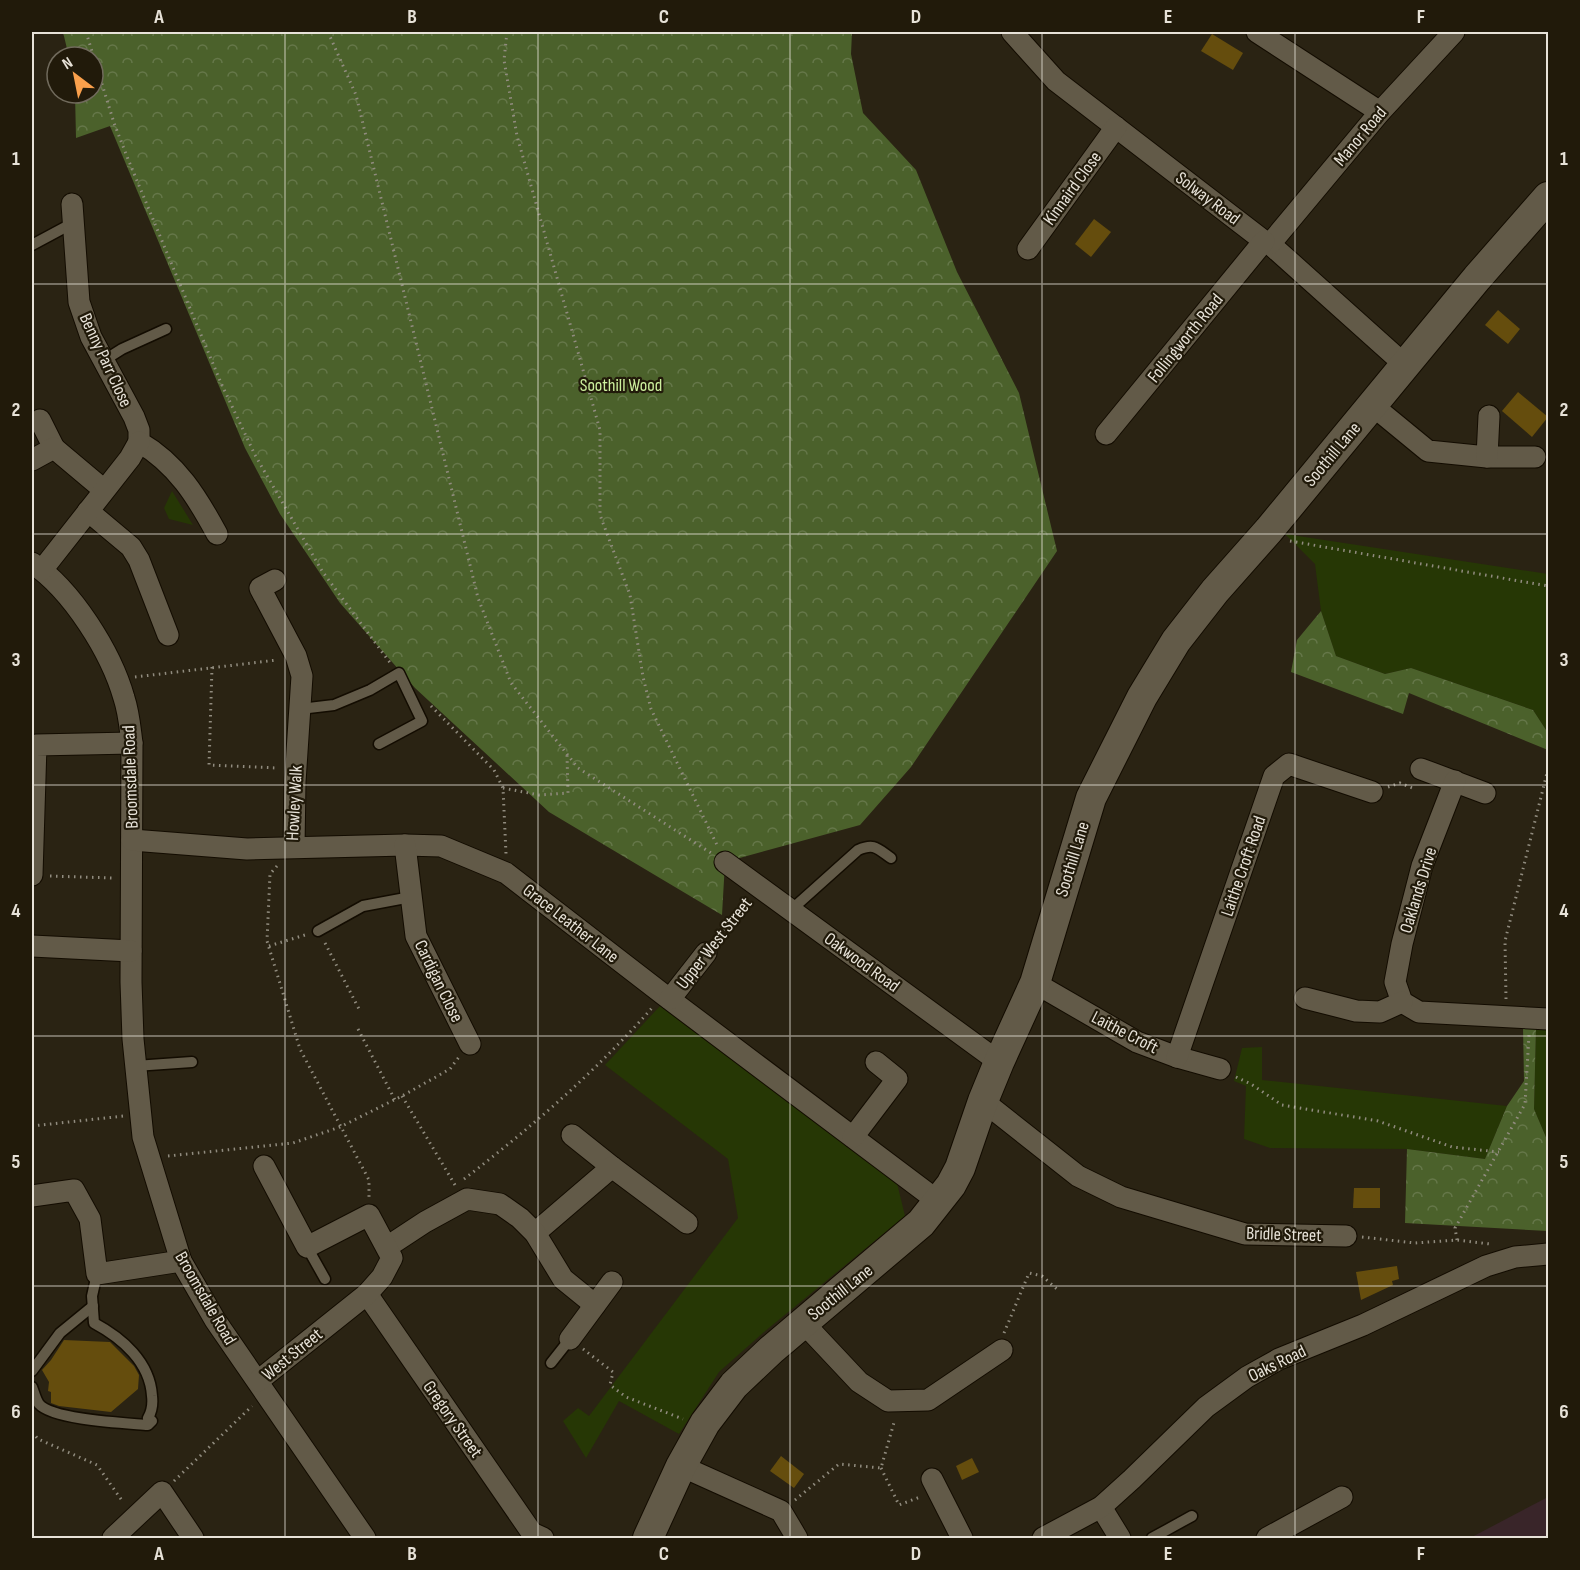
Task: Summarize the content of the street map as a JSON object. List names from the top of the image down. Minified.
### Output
{"streets":{"main road":["Soothill Lane"],"street":["Manor Road","Kinnaird Close","Solway Road","Follingworth Road","Benny Parr Close","Broomsdale Road","Howley Walk","Laithe Croft Road","Oaklands Drive","Grace Leather Lane","Upper West Street","Oakwood Road","Cardigan Close","Laithe Croft","Bridle Street","West Street","Oaks Road","Gregory Street"]},"crossings":[["Manor Road","Solway Road"],["Manor Road","Follingworth Road"],["Kinnaird Close","Solway Road"],["Solway Road","Follingworth Road"],["Solway Road","Soothill Lane"],["Soothill Lane","Grace Leather Lane"],["Soothill Lane","Oakwood Road"],["Soothill Lane","Laithe Croft"],["Soothill Lane","Bridle Street"],["Broomsdale Road","Grace Leather Lane"],["Broomsdale Road","West Street"],["Howley Walk","Grace Leather Lane"],["Laithe Croft Road","Laithe Croft"],["Grace Leather Lane","Upper West Street"],["Grace Leather Lane","Cardigan Close"],["Upper West Street","Oakwood Road"],["West Street","Gregory Street"]],"parks":["Soothill Wood"],"north":"top left","grid":{"columns":["A","B","C","D","E","F"],"rows":["1","2","3","4","5","6"]}}
